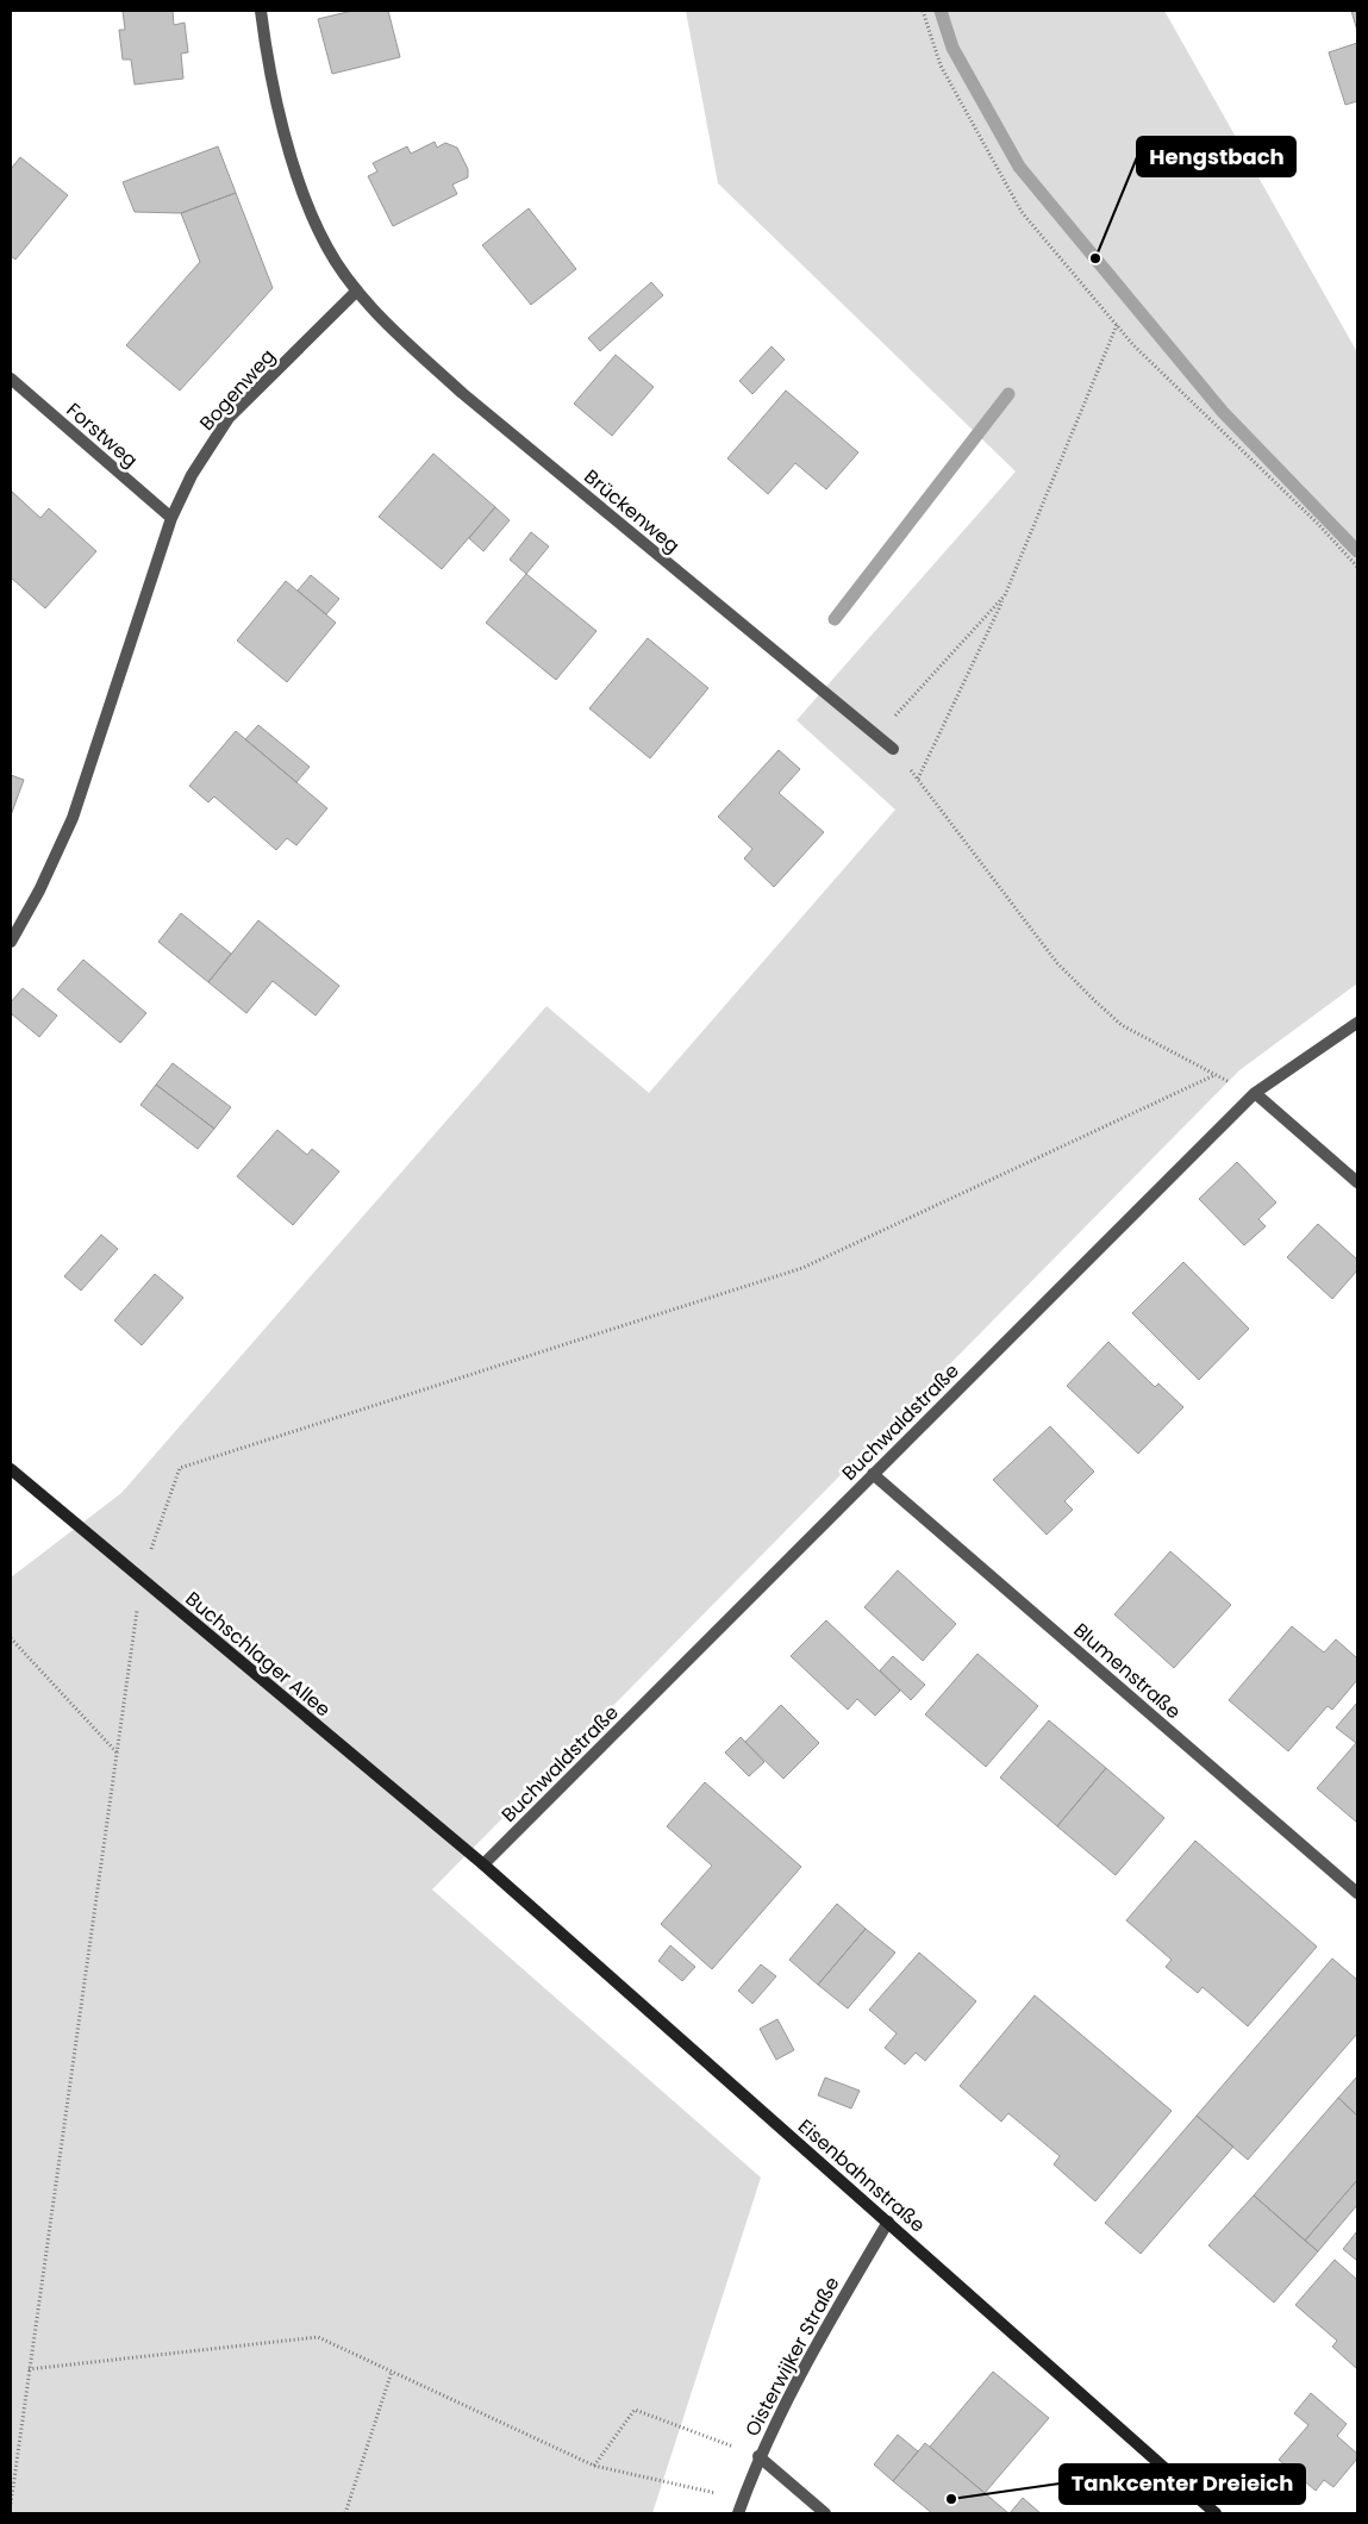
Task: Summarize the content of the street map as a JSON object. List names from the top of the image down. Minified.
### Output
{"streets":{"main road":["Buchschlager Allee","Eisenbahnstraße"],"street":["Bogenweg","Forstweg","Brückenweg","Buchwaldstraße","Blumenstraße","Oisterwijker Straße"]},"crossings":[["Bogenweg","Forstweg"],["Bogenweg","Brückenweg"],["Buchwaldstraße","Buchschlager Allee"],["Buchwaldstraße","Blumenstraße"],["Buchwaldstraße","Eisenbahnstraße"],["Buchschlager Allee","Eisenbahnstraße"],["Eisenbahnstraße","Oisterwijker Straße"]],"places":["Hengstbach","Tankcenter Dreieich"]}
